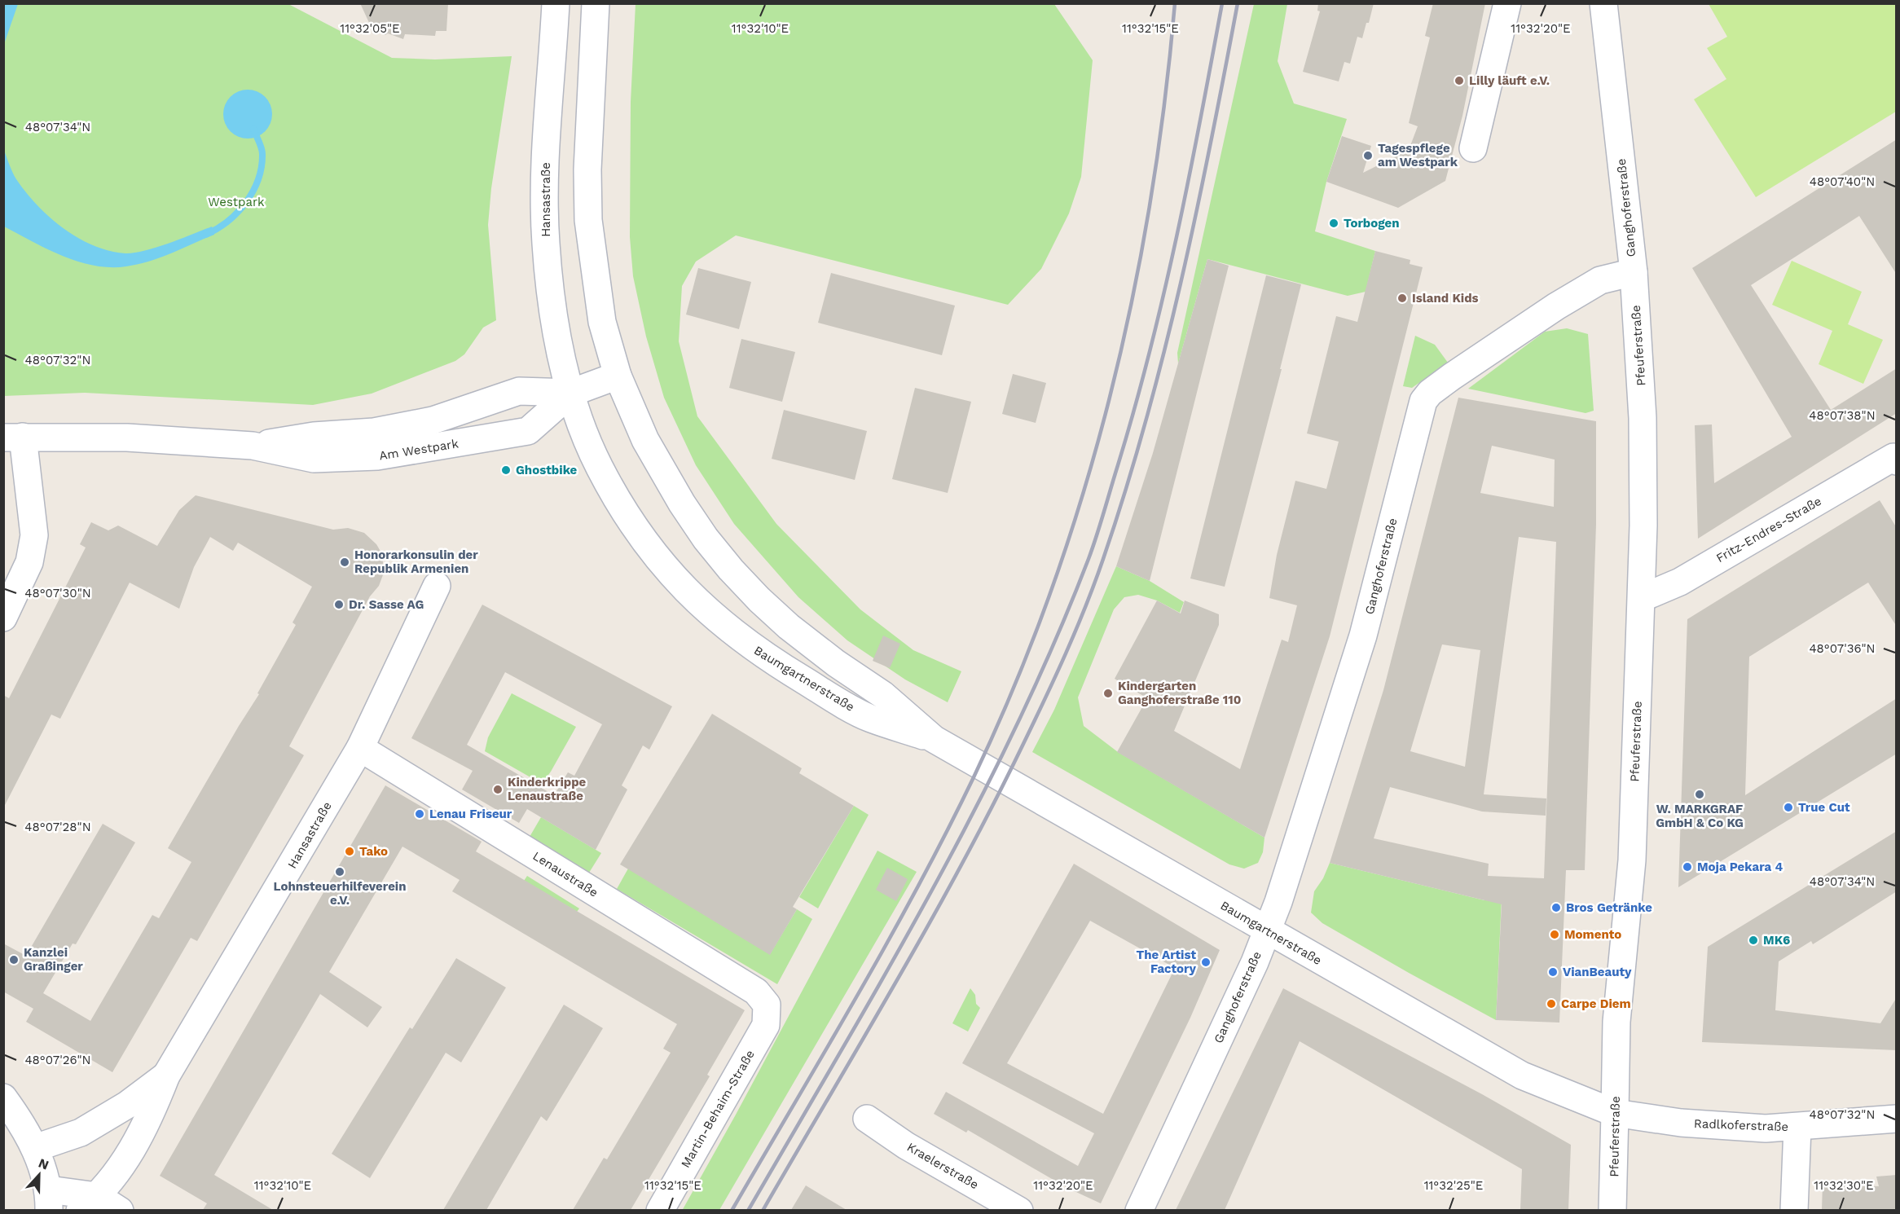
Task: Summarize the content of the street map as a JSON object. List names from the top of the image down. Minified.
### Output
{"streets":{"street":["Hansastraße","Ganghoferstraße","Pfeuferstraße","Am Westpark","Fritz-Endres-Straße","Baumgartnerstraße","Lenaustraße","Martin-Behaim-Straße","Radlkoferstraße","Kraelerstraße"]},"crossings":[["Hansastraße","Am Westpark"],["Hansastraße","Baumgartnerstraße"],["Hansastraße","Lenaustraße"],["Ganghoferstraße","Pfeuferstraße"],["Ganghoferstraße","Baumgartnerstraße"],["Pfeuferstraße","Fritz-Endres-Straße"],["Pfeuferstraße","Baumgartnerstraße"],["Pfeuferstraße","Radlkoferstraße"],["Am Westpark","Baumgartnerstraße"],["Baumgartnerstraße","Radlkoferstraße"],["Lenaustraße","Martin-Behaim-Straße"]],"parks":["Westpark"],"places":["Lilly läuft e.V.","Tagespflege am Westpark","Torbogen","Island Kids","Ghostbike","Honorarkonsulin der Republik Armenien","Dr. Sasse AG","Kindergarten Ganghoferstraße 110","Kinderkrippe Lenaustraße","W. MARKGRAF GmbH & Co KG","True Cut","Lenau Friseur","Tako","Moja Pekara 4","Lohnsteuerhilfeverein e.V.","Bros Getränke","Momento","MK6","Kanzlei Graßinger","The Artist Factory","VianBeauty","Carpe Diem"],"north":"top","coordinates":["11°32'10\"E","11°32'15\"E","11°32'20\"E","11°32'05\"E","48°07'34\"N","48°07'40\"N","48°07'32\"N","48°07'38\"N","48°07'30\"N","48°07'36\"N","48°07'28\"N","48°07'26\"N","11°32'25\"E","11°32'30\"E"]}
